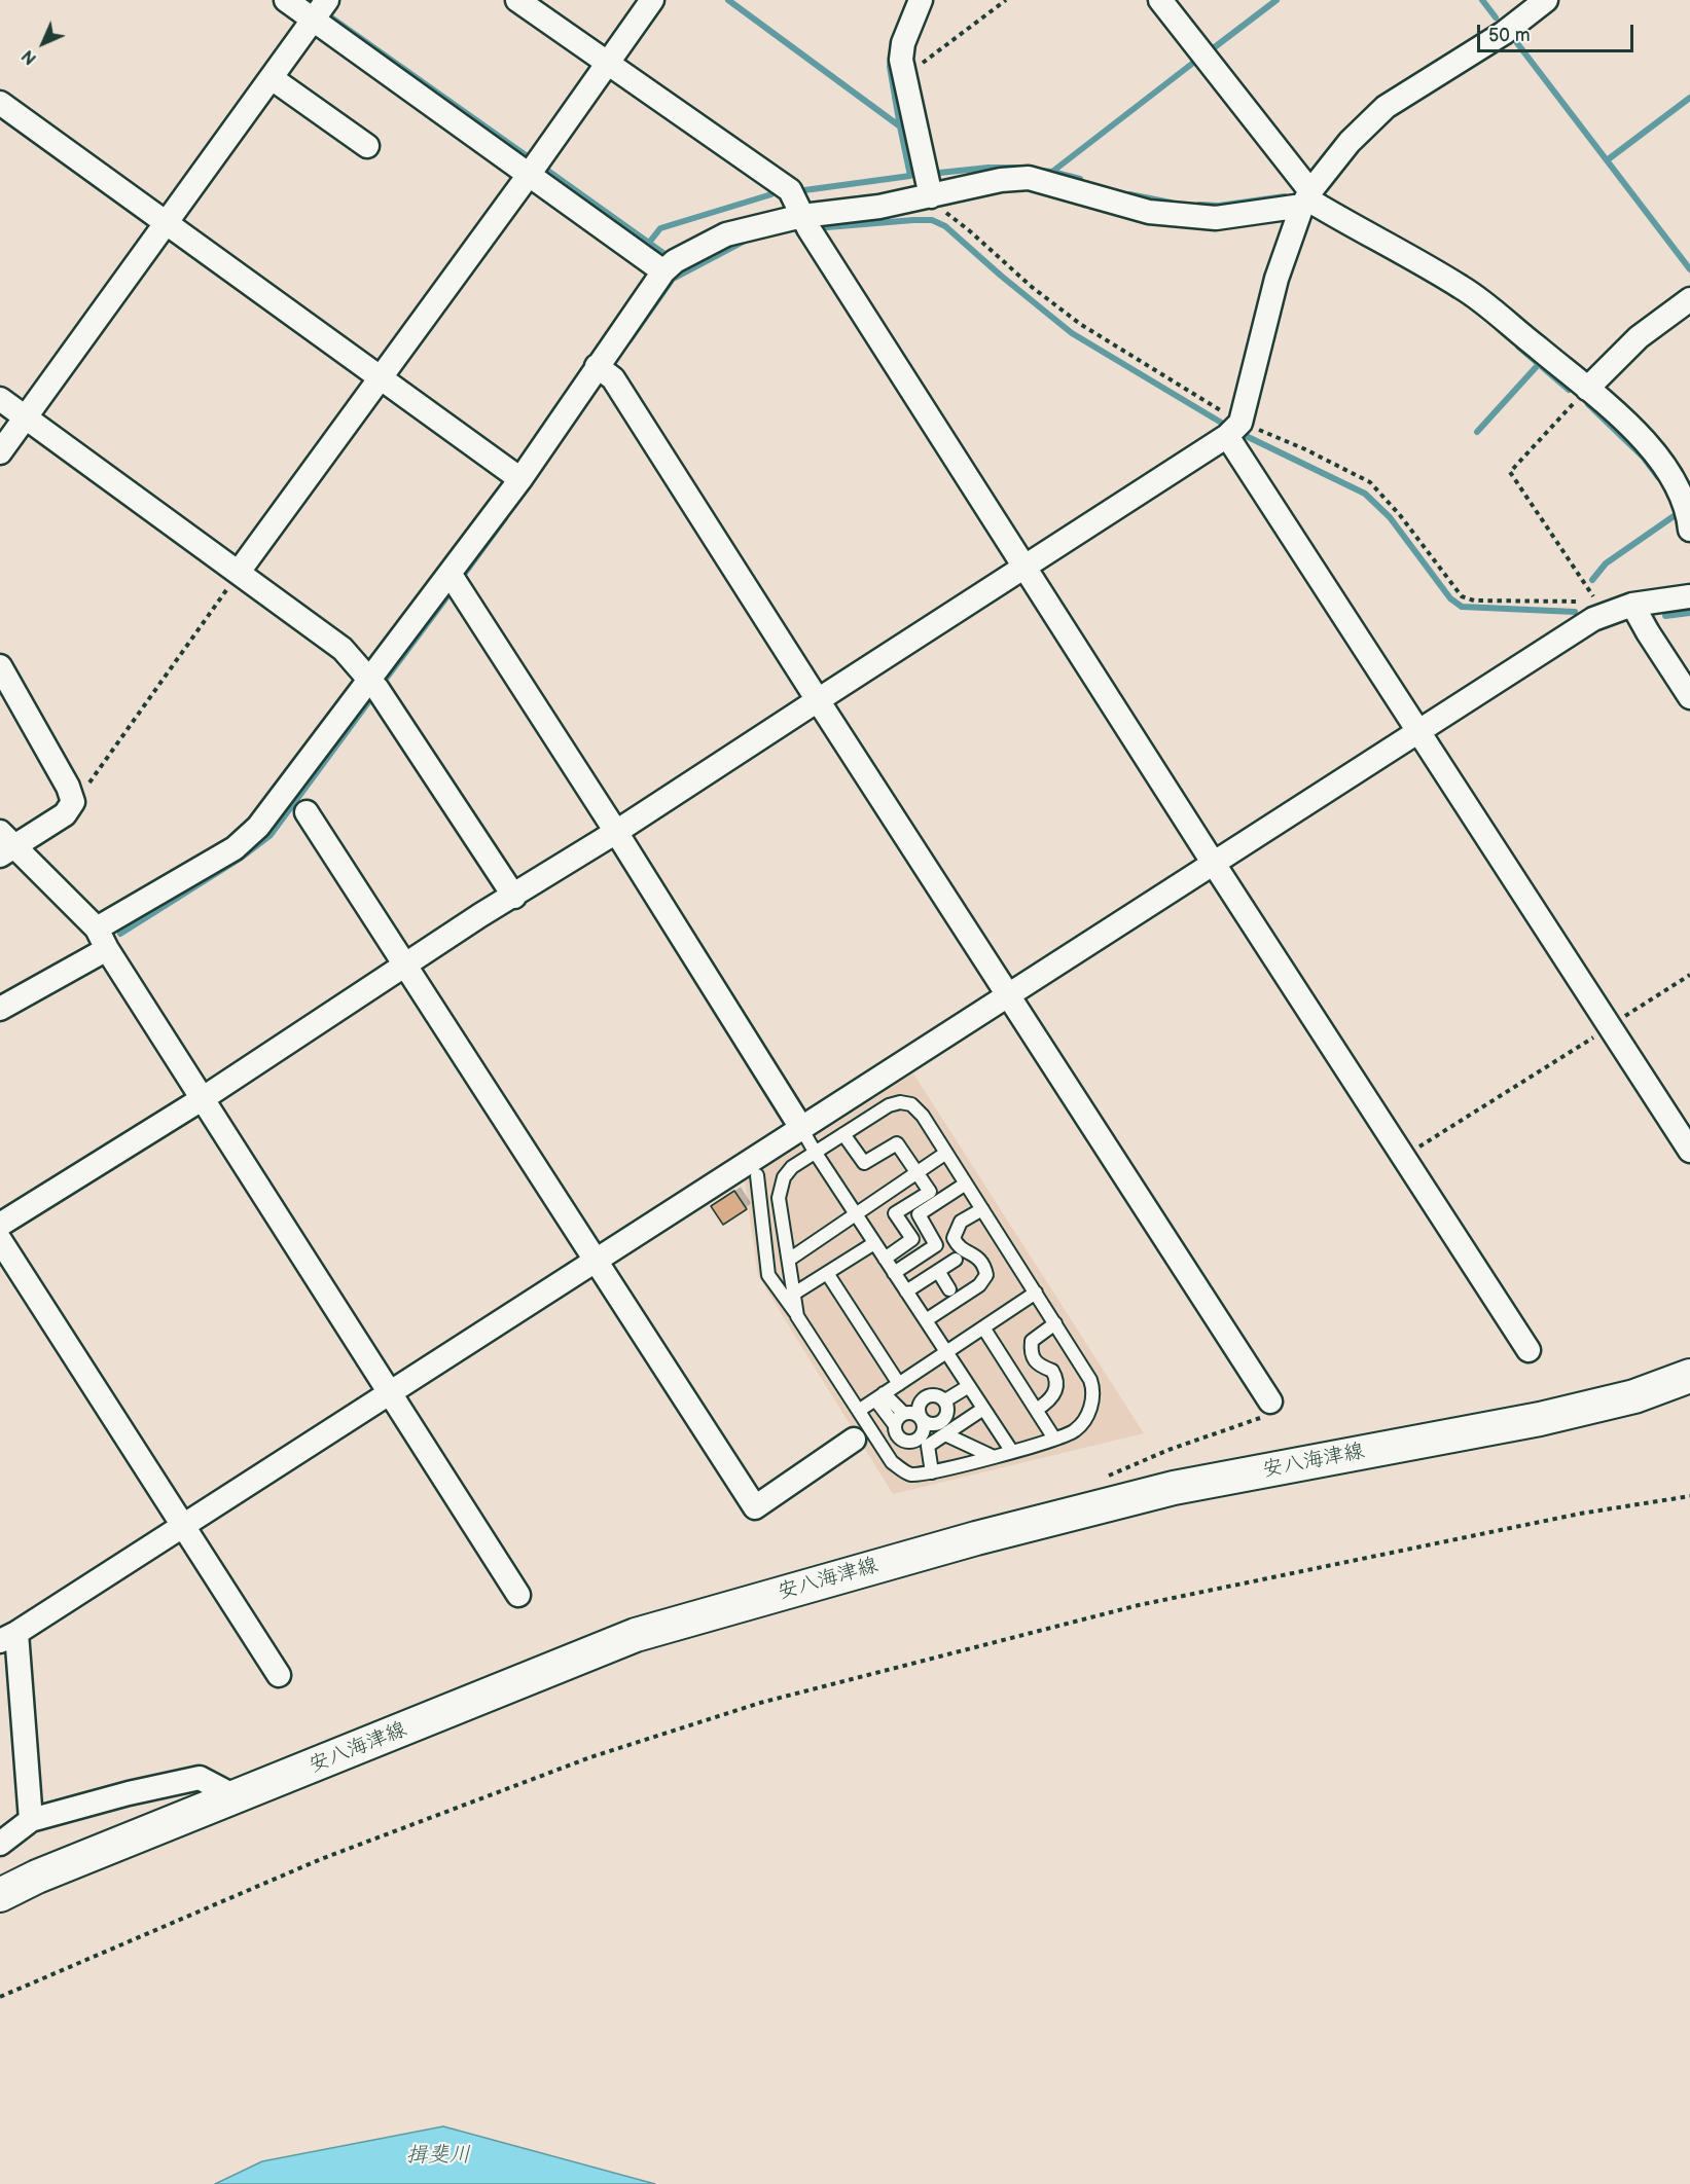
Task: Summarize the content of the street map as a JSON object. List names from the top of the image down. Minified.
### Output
{"streets":{"main road":["安八海津線"]},"water":["揖斐川"],"scale_bar":"50 m","north":"bottom left"}
